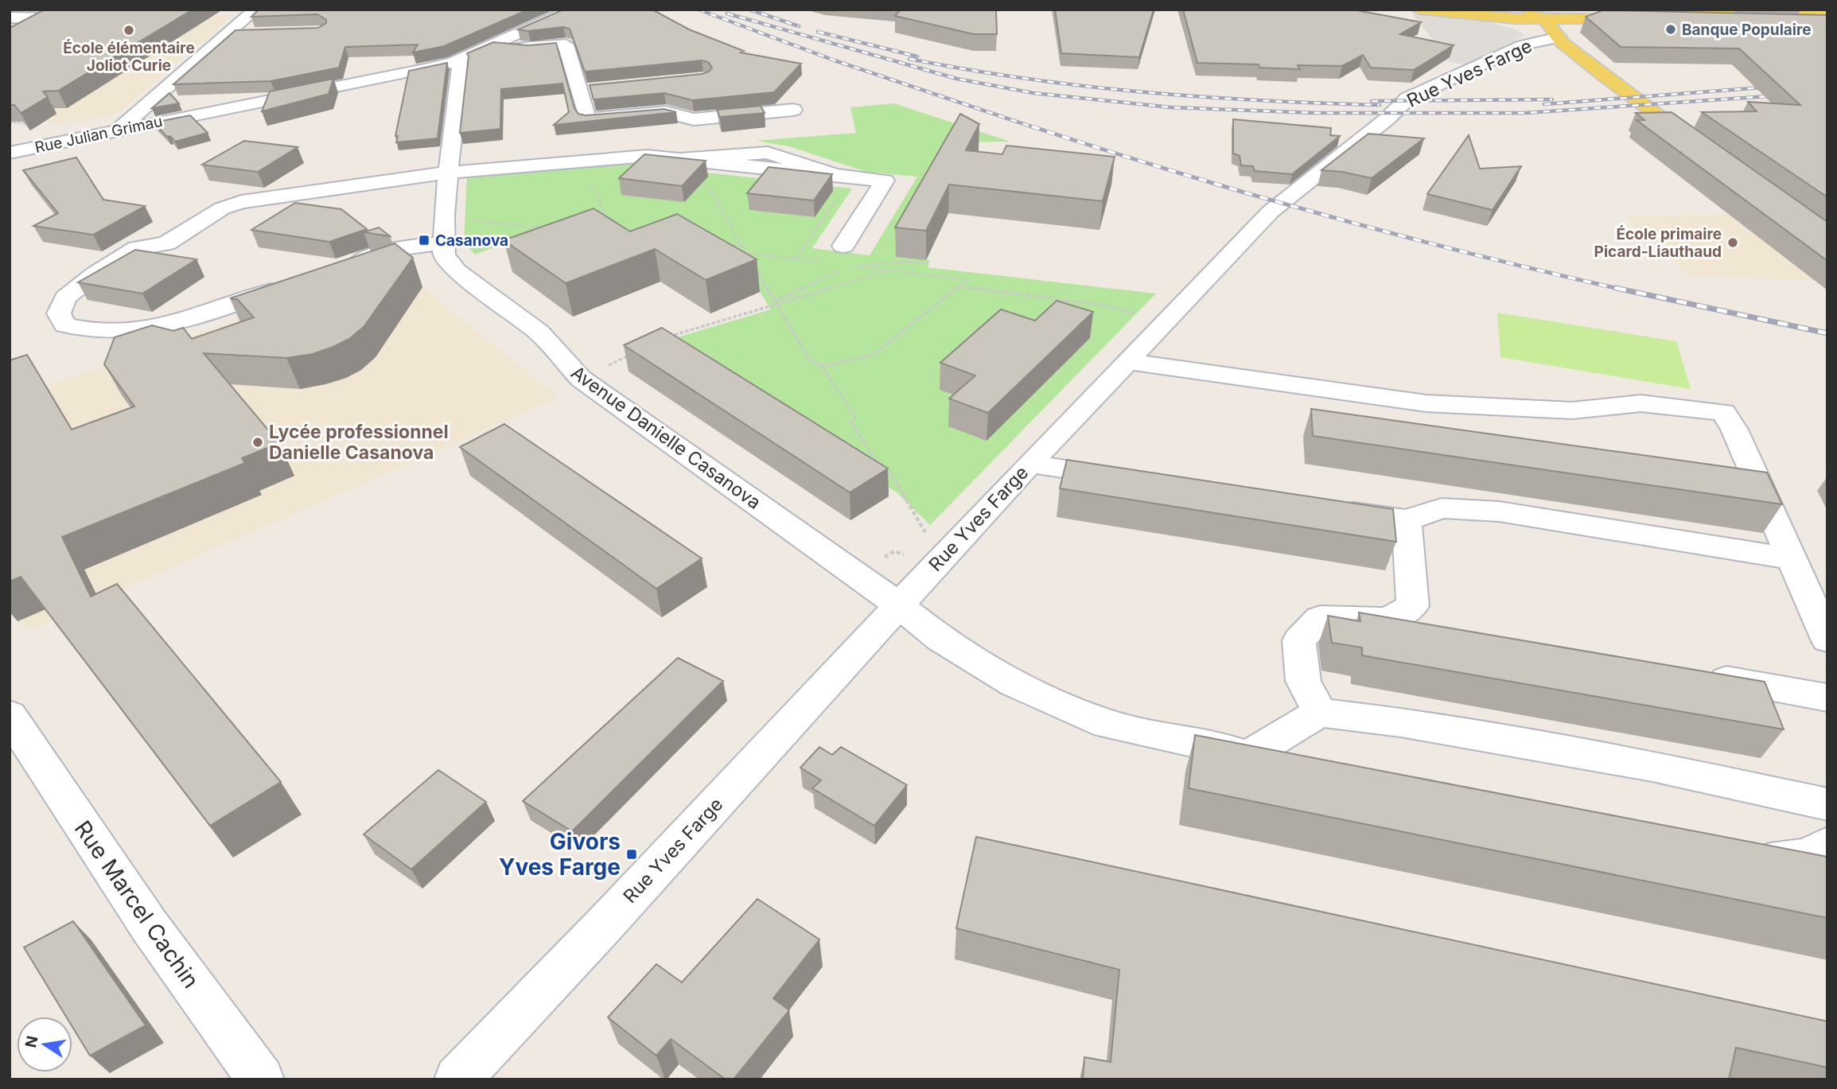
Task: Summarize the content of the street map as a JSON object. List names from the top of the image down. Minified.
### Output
{"streets":{"street":["Rue Yves Farge","Rue Julian Grimau","Avenue Danielle Casanova","Rue Marcel Cachin"]},"crossings":[["Rue Yves Farge","Avenue Danielle Casanova"]],"places":{"other":["Banque Populaire","École élémentaire Joliot Curie","École primaire Picard-Liauthaud","Lycée professionnel Danielle Casanova"],"transit":["Casanova","Givors Yves Farge"]},"north":"left"}
